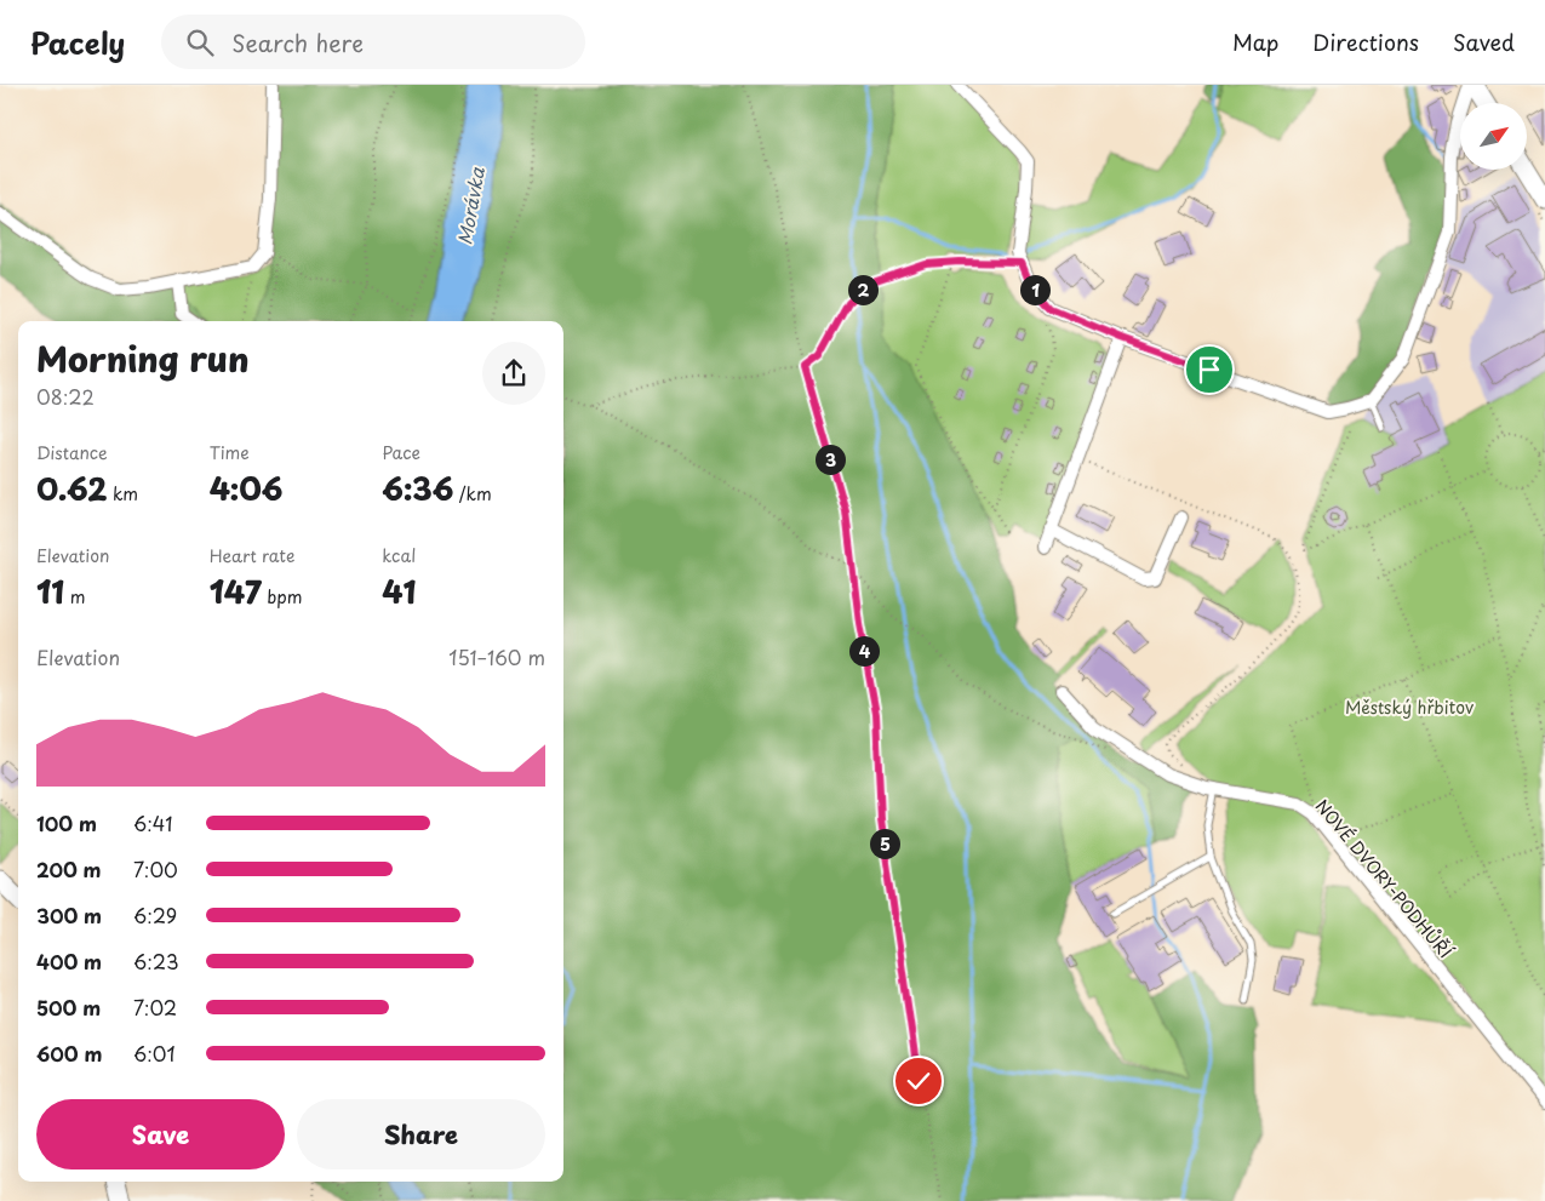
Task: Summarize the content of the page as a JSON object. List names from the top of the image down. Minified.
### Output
{"streets":{"street":["NOVÉ DVORY-PODHŮŘÍ"]},"water":["Morávka"],"parks":["Městský hřbitov"],"north":"top right","page":{"header":"Pacely","search":"Search here","nav":["Map","Directions","Saved"],"pins":["1","2","3","4","5"],"heading":["Morning run","08:22"],"stats":[["Distance","0.62 km"],["Time","4:06"],["Pace","6:36 /km"],["Elevation","11 m"],["Heart rate","147 bpm"],["kcal","41"]],"chart":["Elevation","151–160 m"],"list":[{"name":"100 m","note":"6:41"},{"name":"200 m","note":"7:00"},{"name":"300 m","note":"6:29"},{"name":"400 m","note":"6:23"},{"name":"500 m","note":"7:02"},{"name":"600 m","note":"6:01"}],"buttons":["Save","Share"]}}
